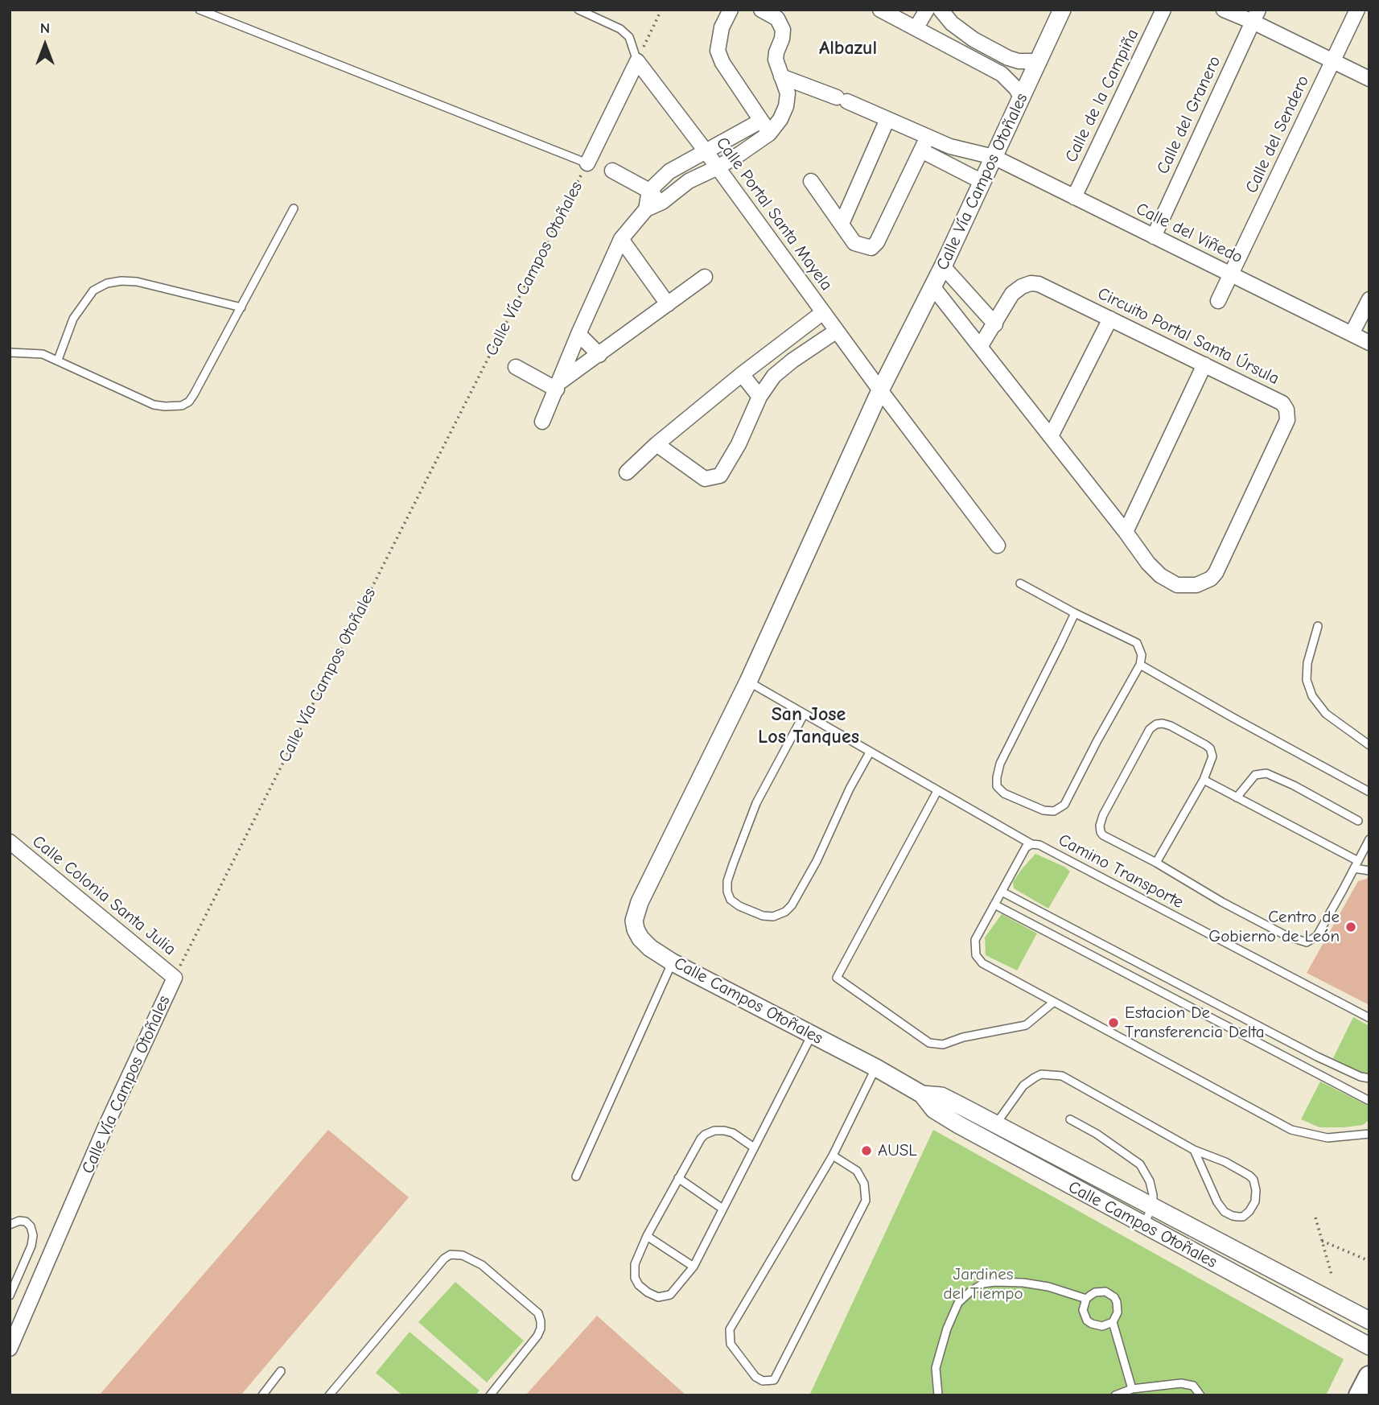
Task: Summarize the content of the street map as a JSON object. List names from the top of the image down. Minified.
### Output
{"streets":{"street":["Calle de la Campiña","Calle del Granero","Calle del Sendero","Calle Vía Campos Otoñales","Calle Portal Santa Mayela","Calle del Viñedo","Circuito Portal Santa Úrsula","Calle Colonia Santa Julia","Calle Campos Otoñales"],"lane":["Camino Transporte"]},"crossings":[["Calle de la Campiña","Calle del Viñedo"],["Calle del Granero","Calle del Viñedo"],["Calle del Sendero","Calle del Viñedo"],["Calle Vía Campos Otoñales","Calle Portal Santa Mayela"],["Calle Vía Campos Otoñales","Calle del Viñedo"],["Calle Vía Campos Otoñales","Circuito Portal Santa Úrsula"],["Calle Vía Campos Otoñales","Calle Colonia Santa Julia"],["Calle Vía Campos Otoñales","Calle Campos Otoñales"]],"districts":["Albazul","San Jose Los Tanques"],"parks":["Jardines del Tiempo"],"places":["Centro de Gobierno de León","Estacion De Transferencia Delta","AUSL"],"north":"top"}
